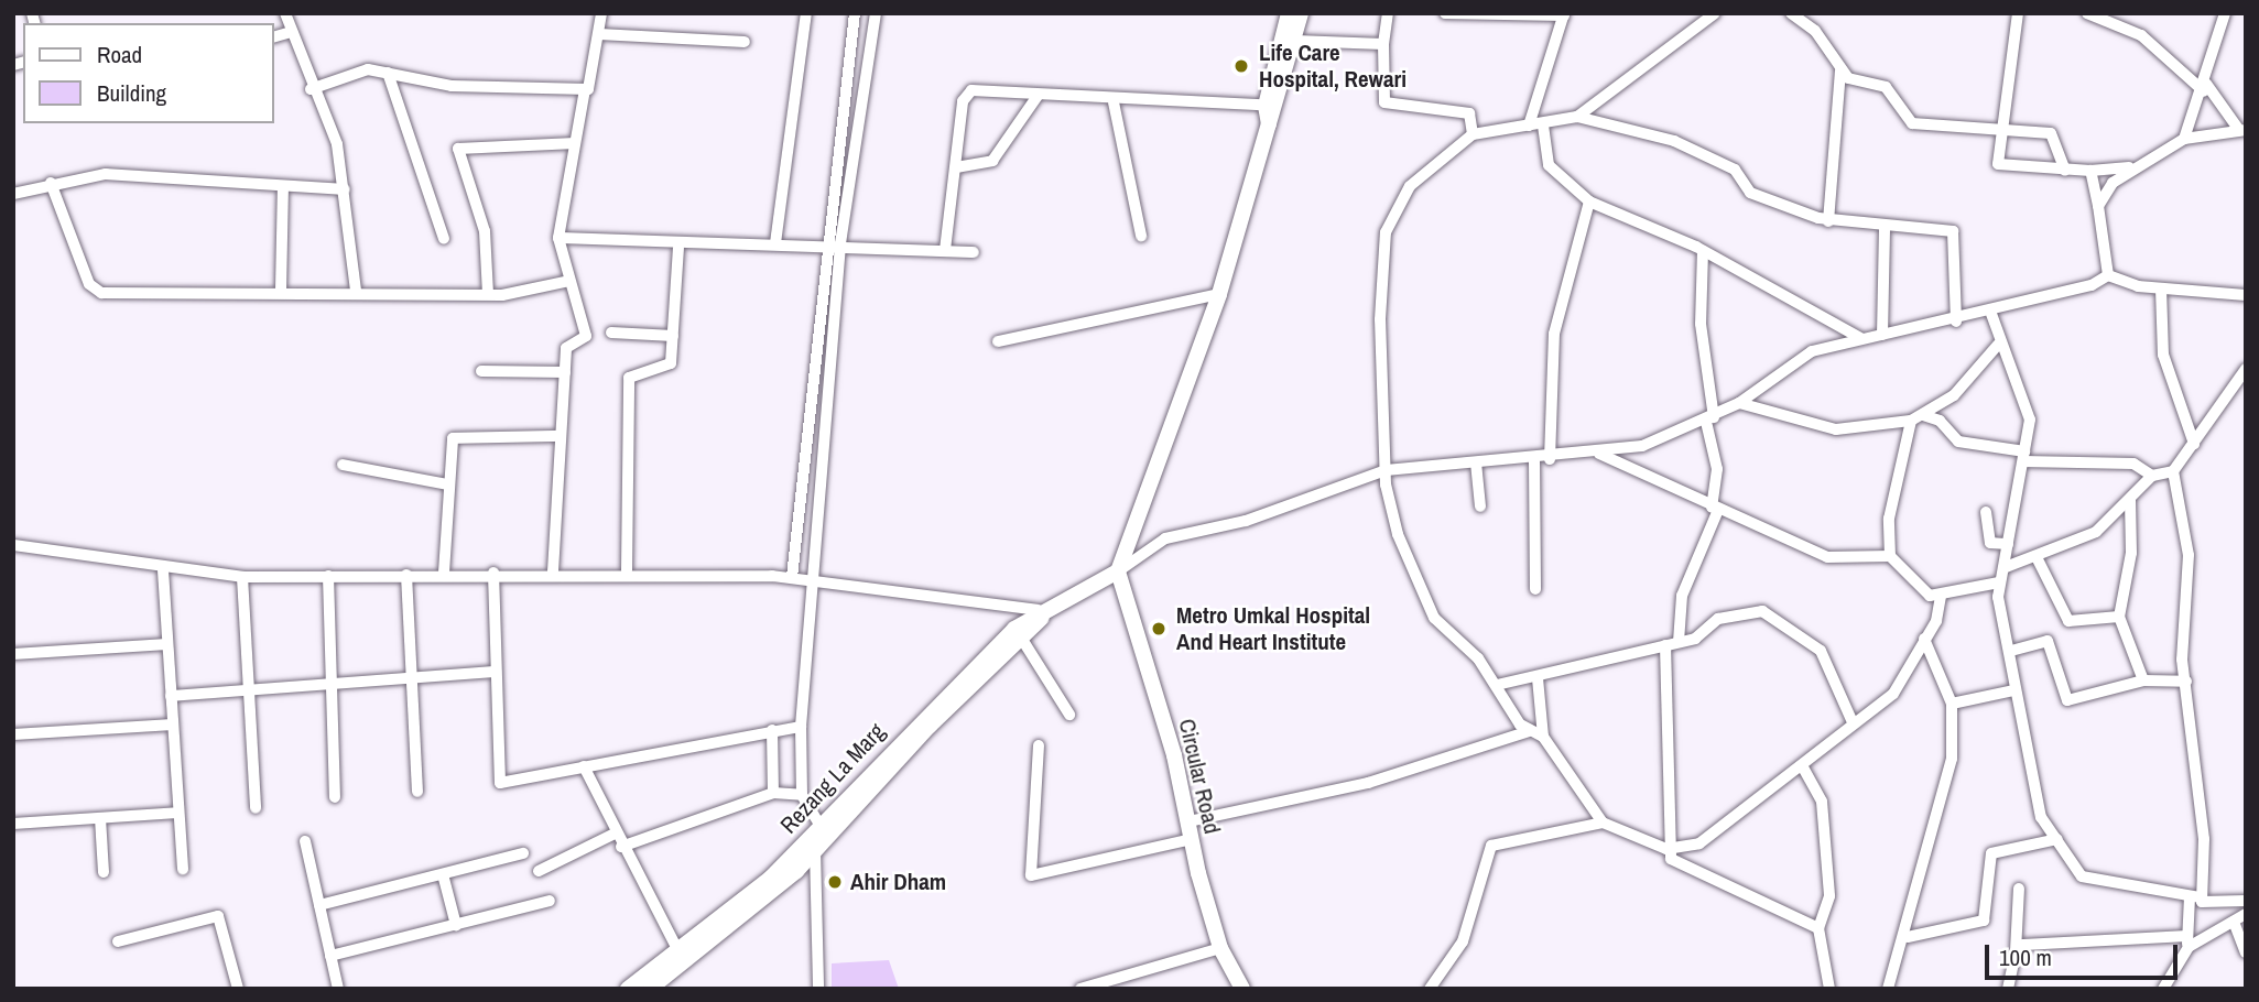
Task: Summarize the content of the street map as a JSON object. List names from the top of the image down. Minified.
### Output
{"streets":{"main road":["Circular Road","Rezang La Marg"]},"crossings":[["Circular Road","Rezang La Marg"]],"places":["Life Care Hospital, Rewari","Metro Umkal Hospital And Heart Institute","Ahir Dham"],"legend":["Road","Building"],"scale_bar":"100 m"}
